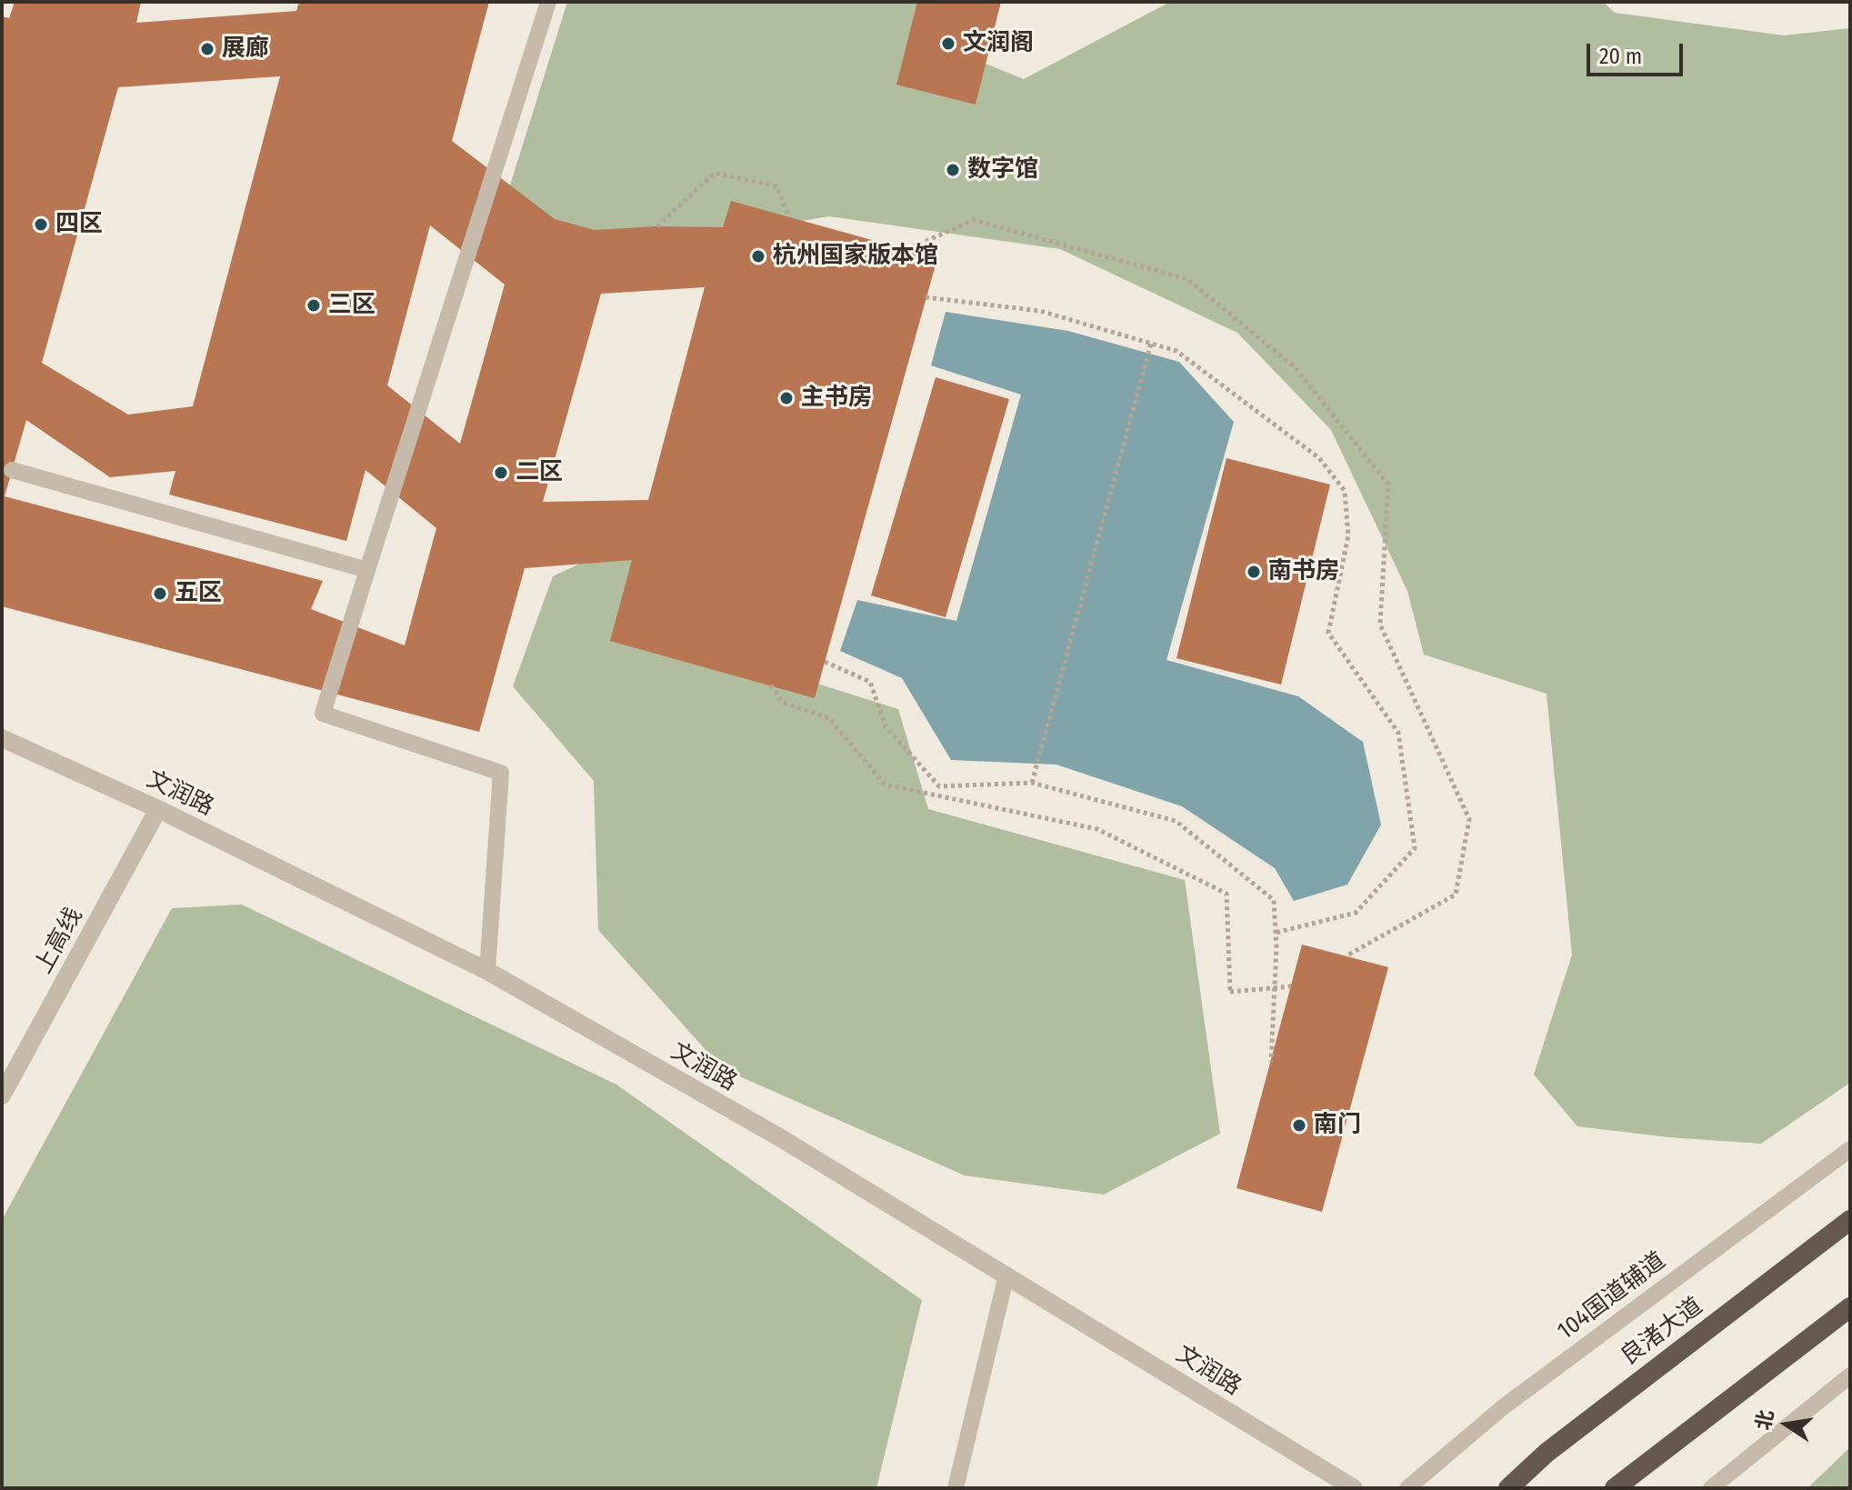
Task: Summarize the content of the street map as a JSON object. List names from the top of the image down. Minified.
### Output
{"streets":{"highway":["良渚大道"],"street":["文润路","上高线"],"lane":["104国道辅道"]},"crossings":[["文润路","上高线"]],"places":["文润阁","展廊","数字馆","四区","杭州国家版本馆","三区","主书房","二区","南书房","五区","南门"],"scale_bar":"20 m","north":"left"}
